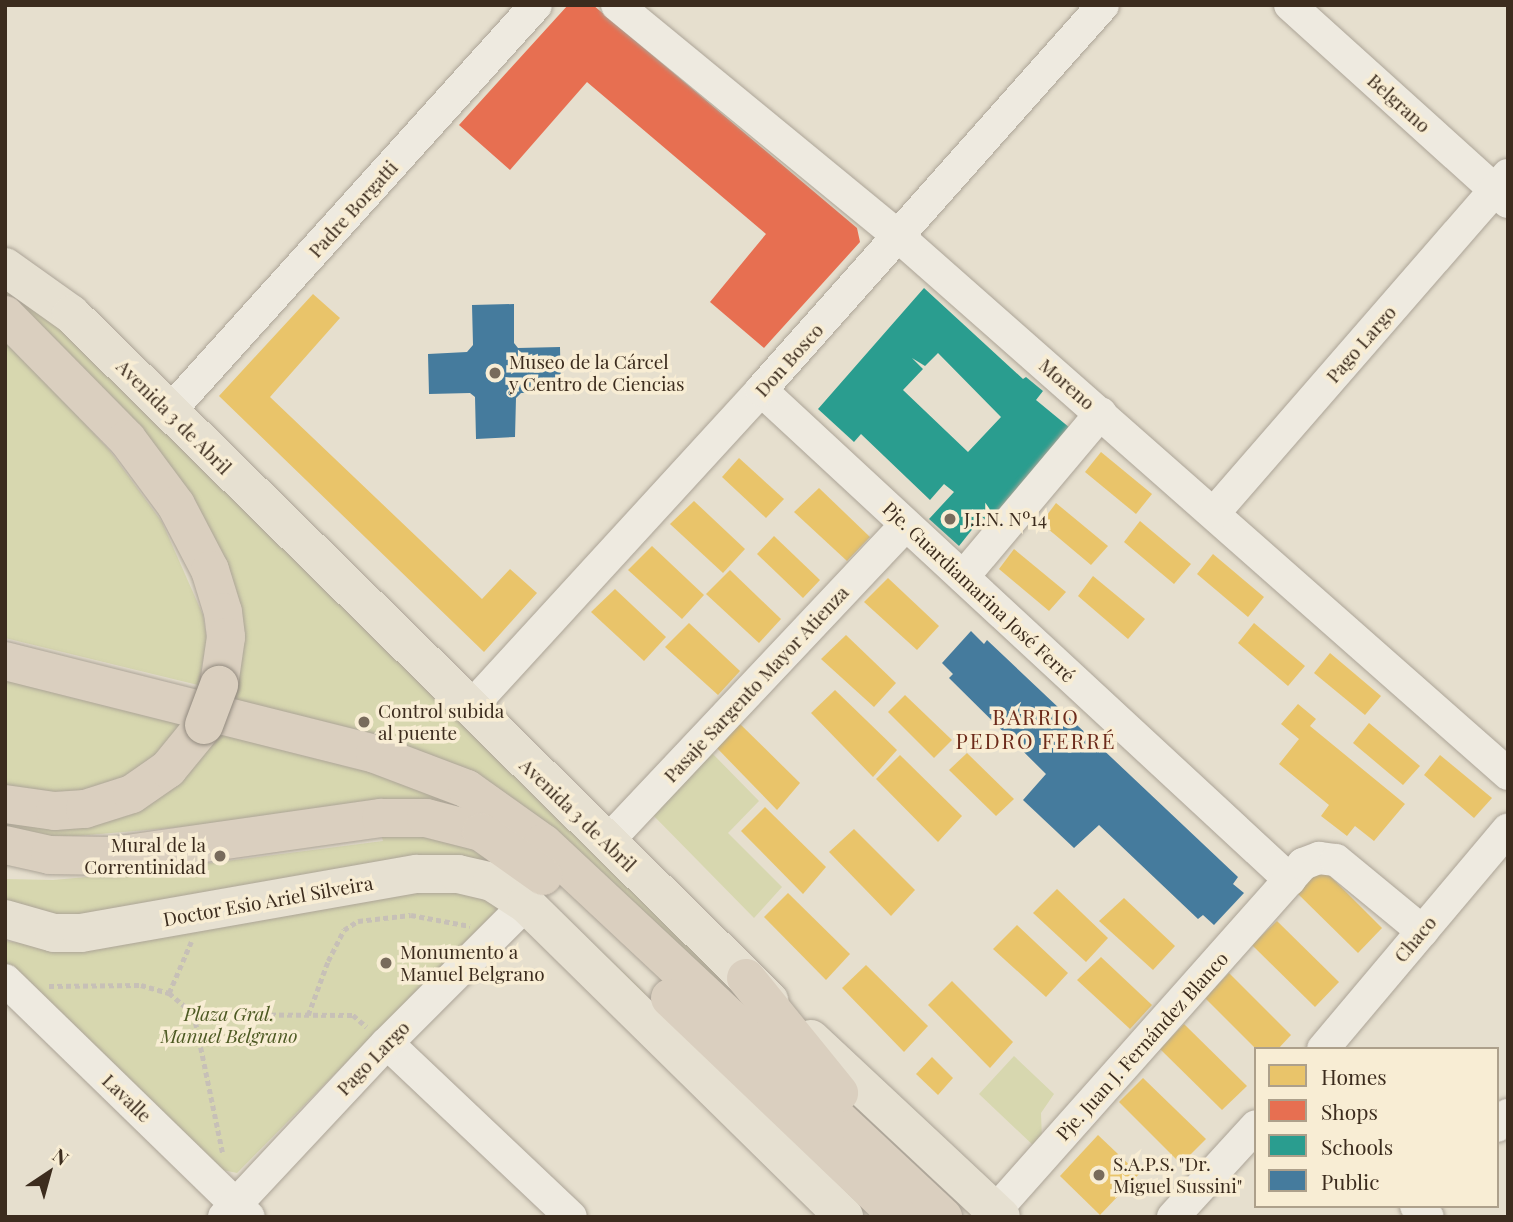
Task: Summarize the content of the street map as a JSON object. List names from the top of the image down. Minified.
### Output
{"streets":{"main road":["Avenida 3 de Abril","Doctor Esio Ariel Silveira"],"street":["Belgrano","Padre Borgatti","Pago Largo","Don Bosco","Moreno","Pje. Guardiamarina José Ferré","Pasaje Sargento Mayor Atienza","Chaco","Pje. Juan J. Fernández Blanco","Lavalle"]},"crossings":[["Belgrano","Pago Largo"],["Padre Borgatti","Avenida 3 de Abril"],["Pago Largo","Moreno"],["Pago Largo","Doctor Esio Ariel Silveira"],["Pago Largo","Lavalle"],["Don Bosco","Moreno"],["Don Bosco","Avenida 3 de Abril"],["Don Bosco","Pje. Guardiamarina José Ferré"],["Avenida 3 de Abril","Pasaje Sargento Mayor Atienza"],["Pje. Guardiamarina José Ferré","Pasaje Sargento Mayor Atienza"],["Pje. Guardiamarina José Ferré","Pje. Juan J. Fernández Blanco"]],"districts":["BARRIO PEDRO FERRÉ"],"parks":["Plaza Gral. Manuel Belgrano"],"places":["Museo de la Cárcel y Centro de Ciencias","J.I.N. Nº14","Control subida al puente","Mural de la Correntinidad","Monumento a Manuel Belgrano","S.A.P.S. \"Dr. Miguel Sussini\""],"legend":["Homes","Shops","Schools","Public"],"north":"top right"}
